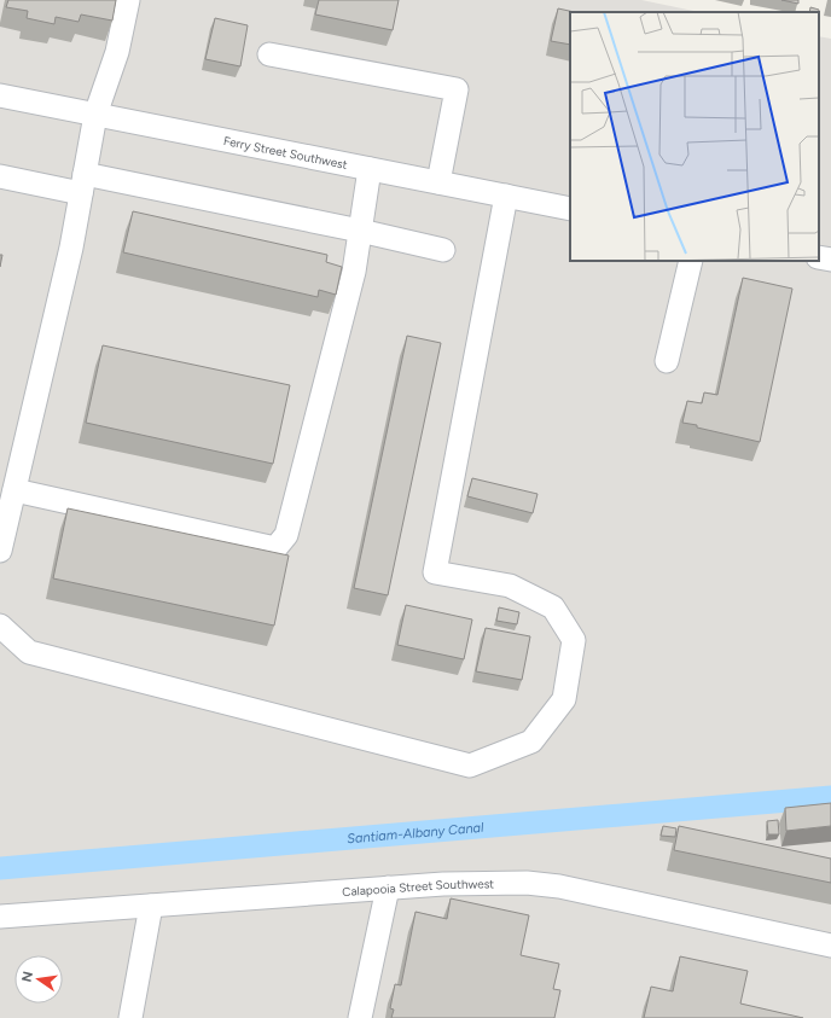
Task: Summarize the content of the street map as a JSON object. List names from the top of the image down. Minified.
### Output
{"streets":{"street":["Ferry Street Southwest","Calapooia Street Southwest"]},"water":["Santiam-Albany Canal"],"north":"left"}
